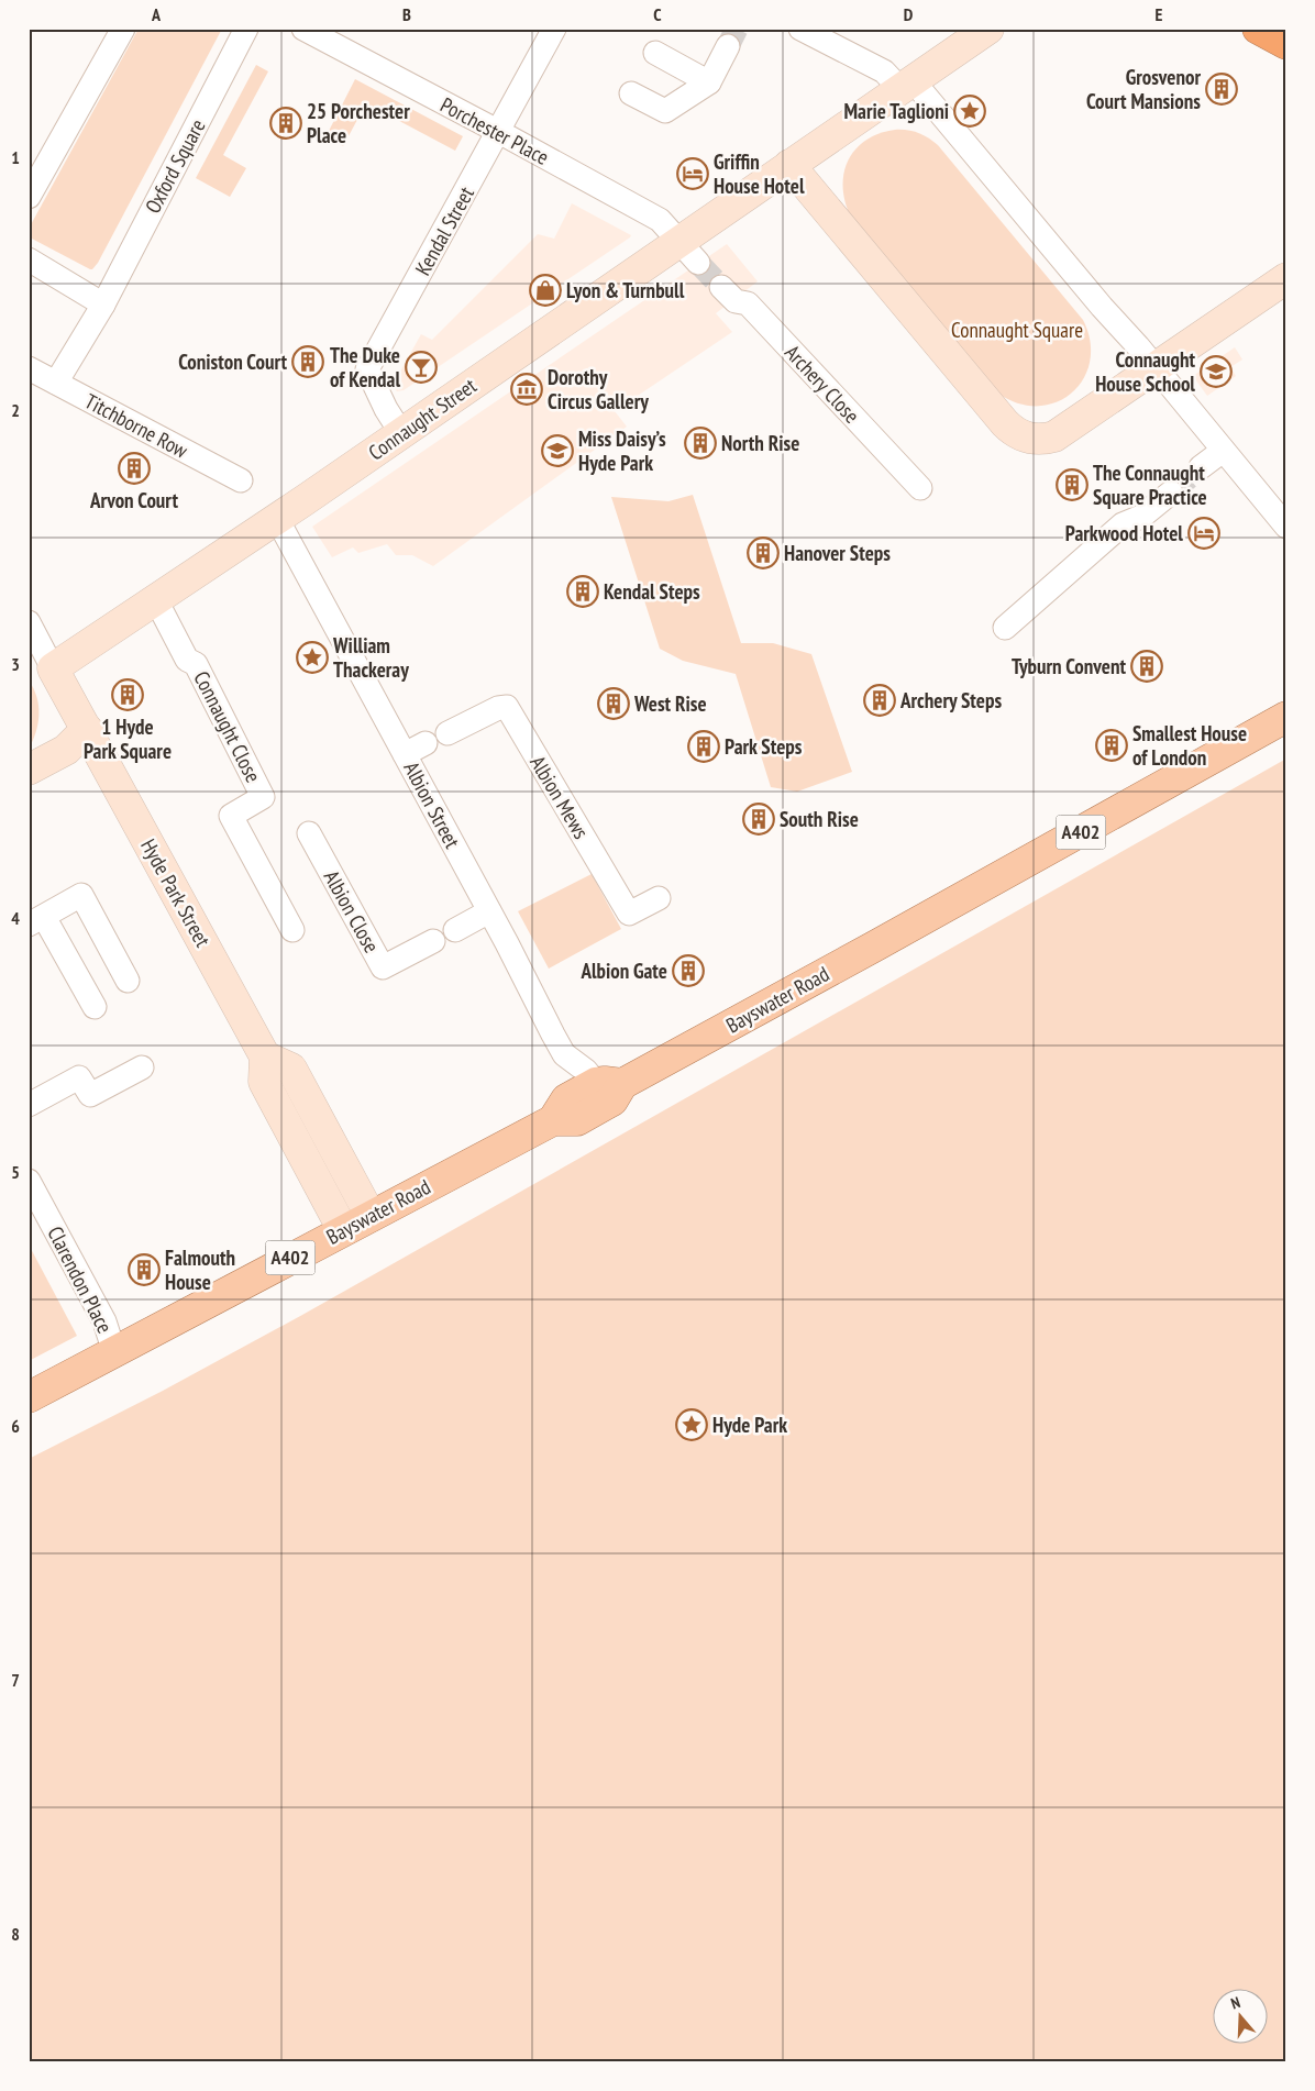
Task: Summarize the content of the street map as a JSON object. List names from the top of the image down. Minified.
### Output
{"streets":{"main road":["A402","Bayswater Road"],"street":["Porchester Place","Oxford Square","Kendal Street","Archery Close","Connaught Street","Titchborne Row","Connaught Close","Albion Mews","Albion Street","Hyde Park Street","Albion Close","Clarendon Place"]},"crossings":[["Porchester Place","Kendal Street"],["Porchester Place","Connaught Street"],["Oxford Square","Titchborne Row"],["Kendal Street","Connaught Street"],["Connaught Street","Connaught Close"],["Connaught Street","Albion Street"],["Connaught Street","Hyde Park Street"],["Albion Street","Bayswater Road"],["Bayswater Road","Clarendon Place"]],"parks":["Connaught Square"],"places":{"building":["Grosvenor Court Mansions","25 Porchester Place","Coniston Court","North Rise","Arvon Court","The Connaught Square Practice","Hanover Steps","Kendal Steps","Tyburn Convent","1 Hyde Park Square","Archery Steps","West Rise","Smallest House of London","Park Steps","South Rise","Albion Gate","Falmouth House"],"place":["Marie Taglioni","William Thackeray","Hyde Park"],"hotel":["Griffin House Hotel","Parkwood Hotel"],"shop":["Lyon & Turnbull"],"bar":["The Duke of Kendal"],"school or university":["Connaught House School","Miss Daisy’s Hyde Park"],"museum":["Dorothy Circus Gallery"]},"north":"top","grid":{"columns":["A","B","C","D","E"],"rows":["1","2","3","4","5","6","7","8"]}}
